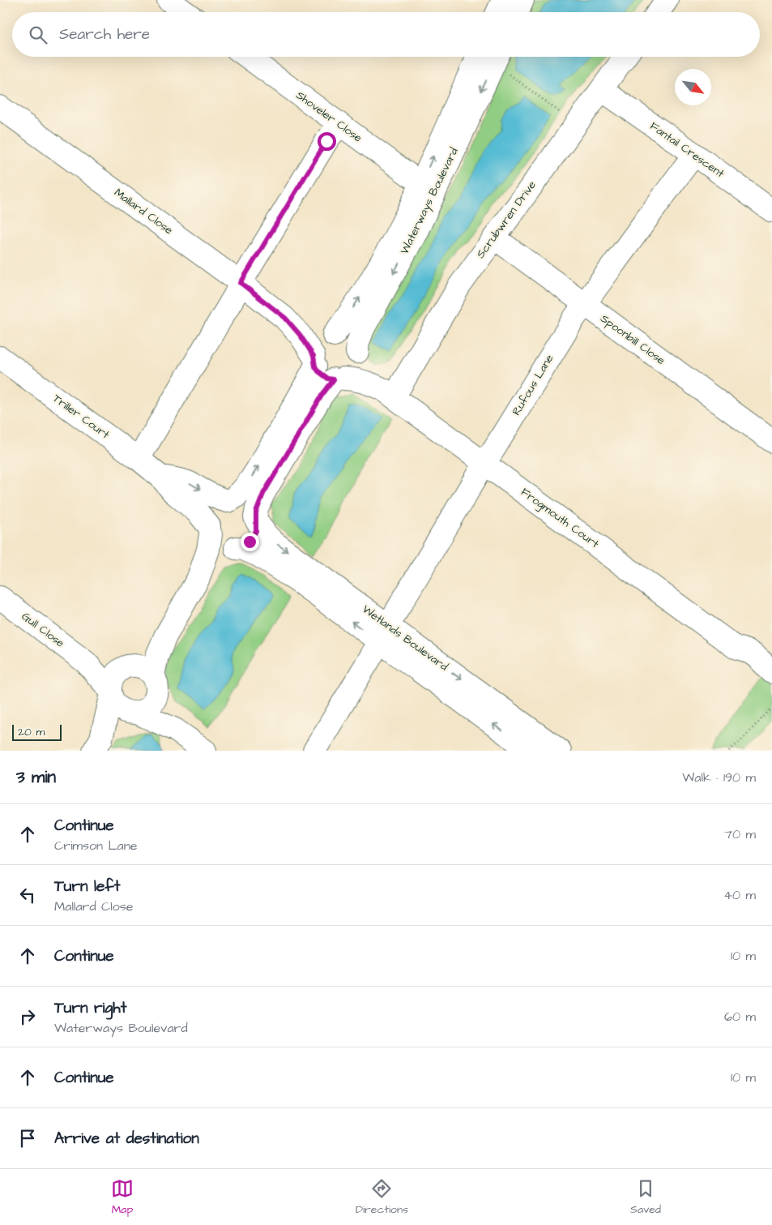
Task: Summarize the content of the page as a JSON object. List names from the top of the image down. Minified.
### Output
{"streets":{"street":["Shoveler Close","Fantail Crescent","Waterways Boulevard","Mallard Close","Scrubwren Drive","Spoonbill Close","Rufous Lane","Triller Court","Frogmouth Court","Gull Close","Wetlands Boulevard"]},"crossings":[["Shoveler Close","Waterways Boulevard"],["Fantail Crescent","Scrubwren Drive"],["Fantail Crescent","Rufous Lane"],["Waterways Boulevard","Mallard Close"],["Waterways Boulevard","Frogmouth Court"],["Mallard Close","Frogmouth Court"],["Scrubwren Drive","Spoonbill Close"],["Scrubwren Drive","Frogmouth Court"],["Spoonbill Close","Rufous Lane"],["Rufous Lane","Frogmouth Court"],["Rufous Lane","Wetlands Boulevard"],["Triller Court","Wetlands Boulevard"]],"scale_bar":"20 m","north":"bottom right","page":{"search":"Search here","scale":"20 m","heading":["3 min","Walk · 190 m"],"list":[["Continue","Crimson Lane","70 m"],["Turn left","Mallard Close","40 m"],["Continue","10 m"],["Turn right","Waterways Boulevard","60 m"],["Continue","10 m"],"Arrive at destination"],"nav":["Map","Directions","Saved"]}}
